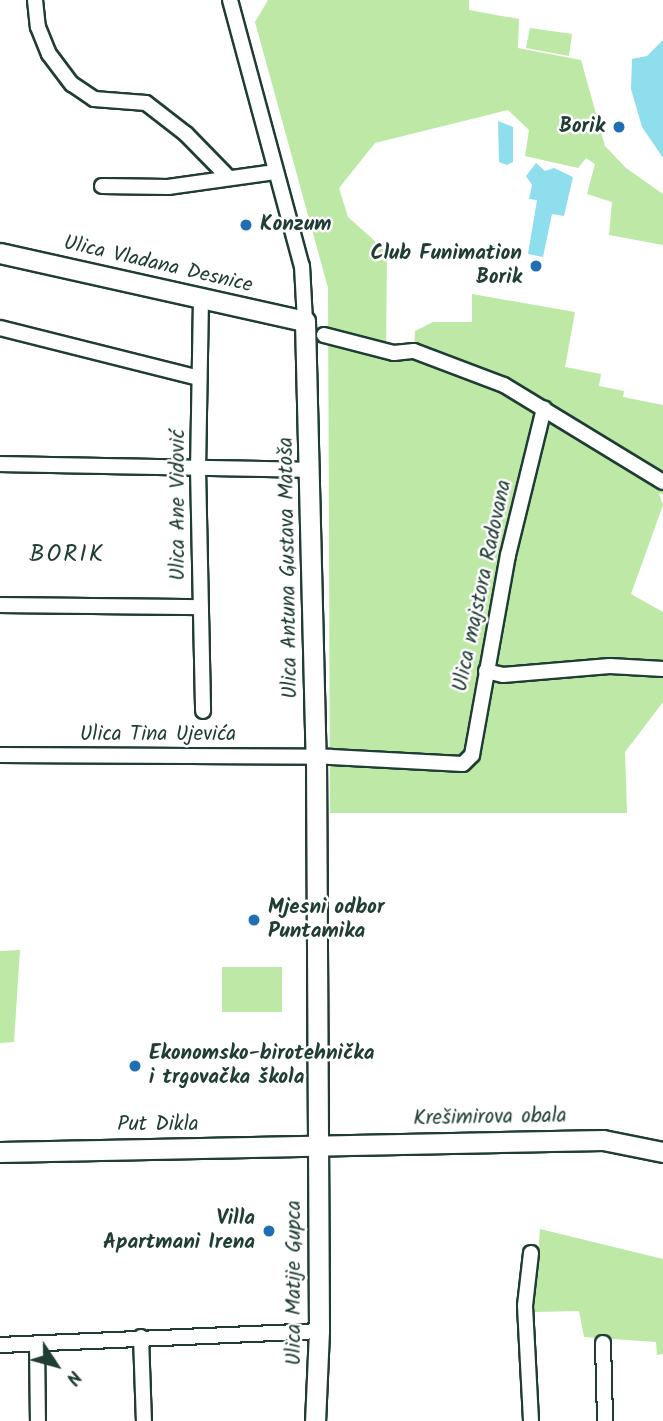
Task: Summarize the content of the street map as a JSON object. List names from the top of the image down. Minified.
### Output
{"streets":{"street":["Ulica Vladana Desnice","Ulica Ane Vidović","Ulica Antuna Gustava Matoša","Ulica majstora Radovana","Ulica Tina Ujevića","Krešimirova obala","Put Dikla","Ulica Matije Gupca"]},"crossings":[["Ulica Vladana Desnice","Ulica Ane Vidović"],["Ulica Vladana Desnice","Ulica Antuna Gustava Matoša"],["Ulica Antuna Gustava Matoša","Ulica majstora Radovana"],["Ulica Antuna Gustava Matoša","Ulica Tina Ujevića"],["Ulica Antuna Gustava Matoša","Krešimirova obala"],["Ulica Antuna Gustava Matoša","Put Dikla"],["Ulica Antuna Gustava Matoša","Ulica Matije Gupca"],["Ulica majstora Radovana","Ulica Tina Ujevića"],["Krešimirova obala","Put Dikla"],["Krešimirova obala","Ulica Matije Gupca"],["Put Dikla","Ulica Matije Gupca"]],"districts":["BORIK"],"places":["Borik","Konzum","Club Funimation Borik","Mjesni odbor Puntamika","Ekonomsko-birotehnička i trgovačka škola","Villa Apartmani Irena"],"north":"bottom right"}
